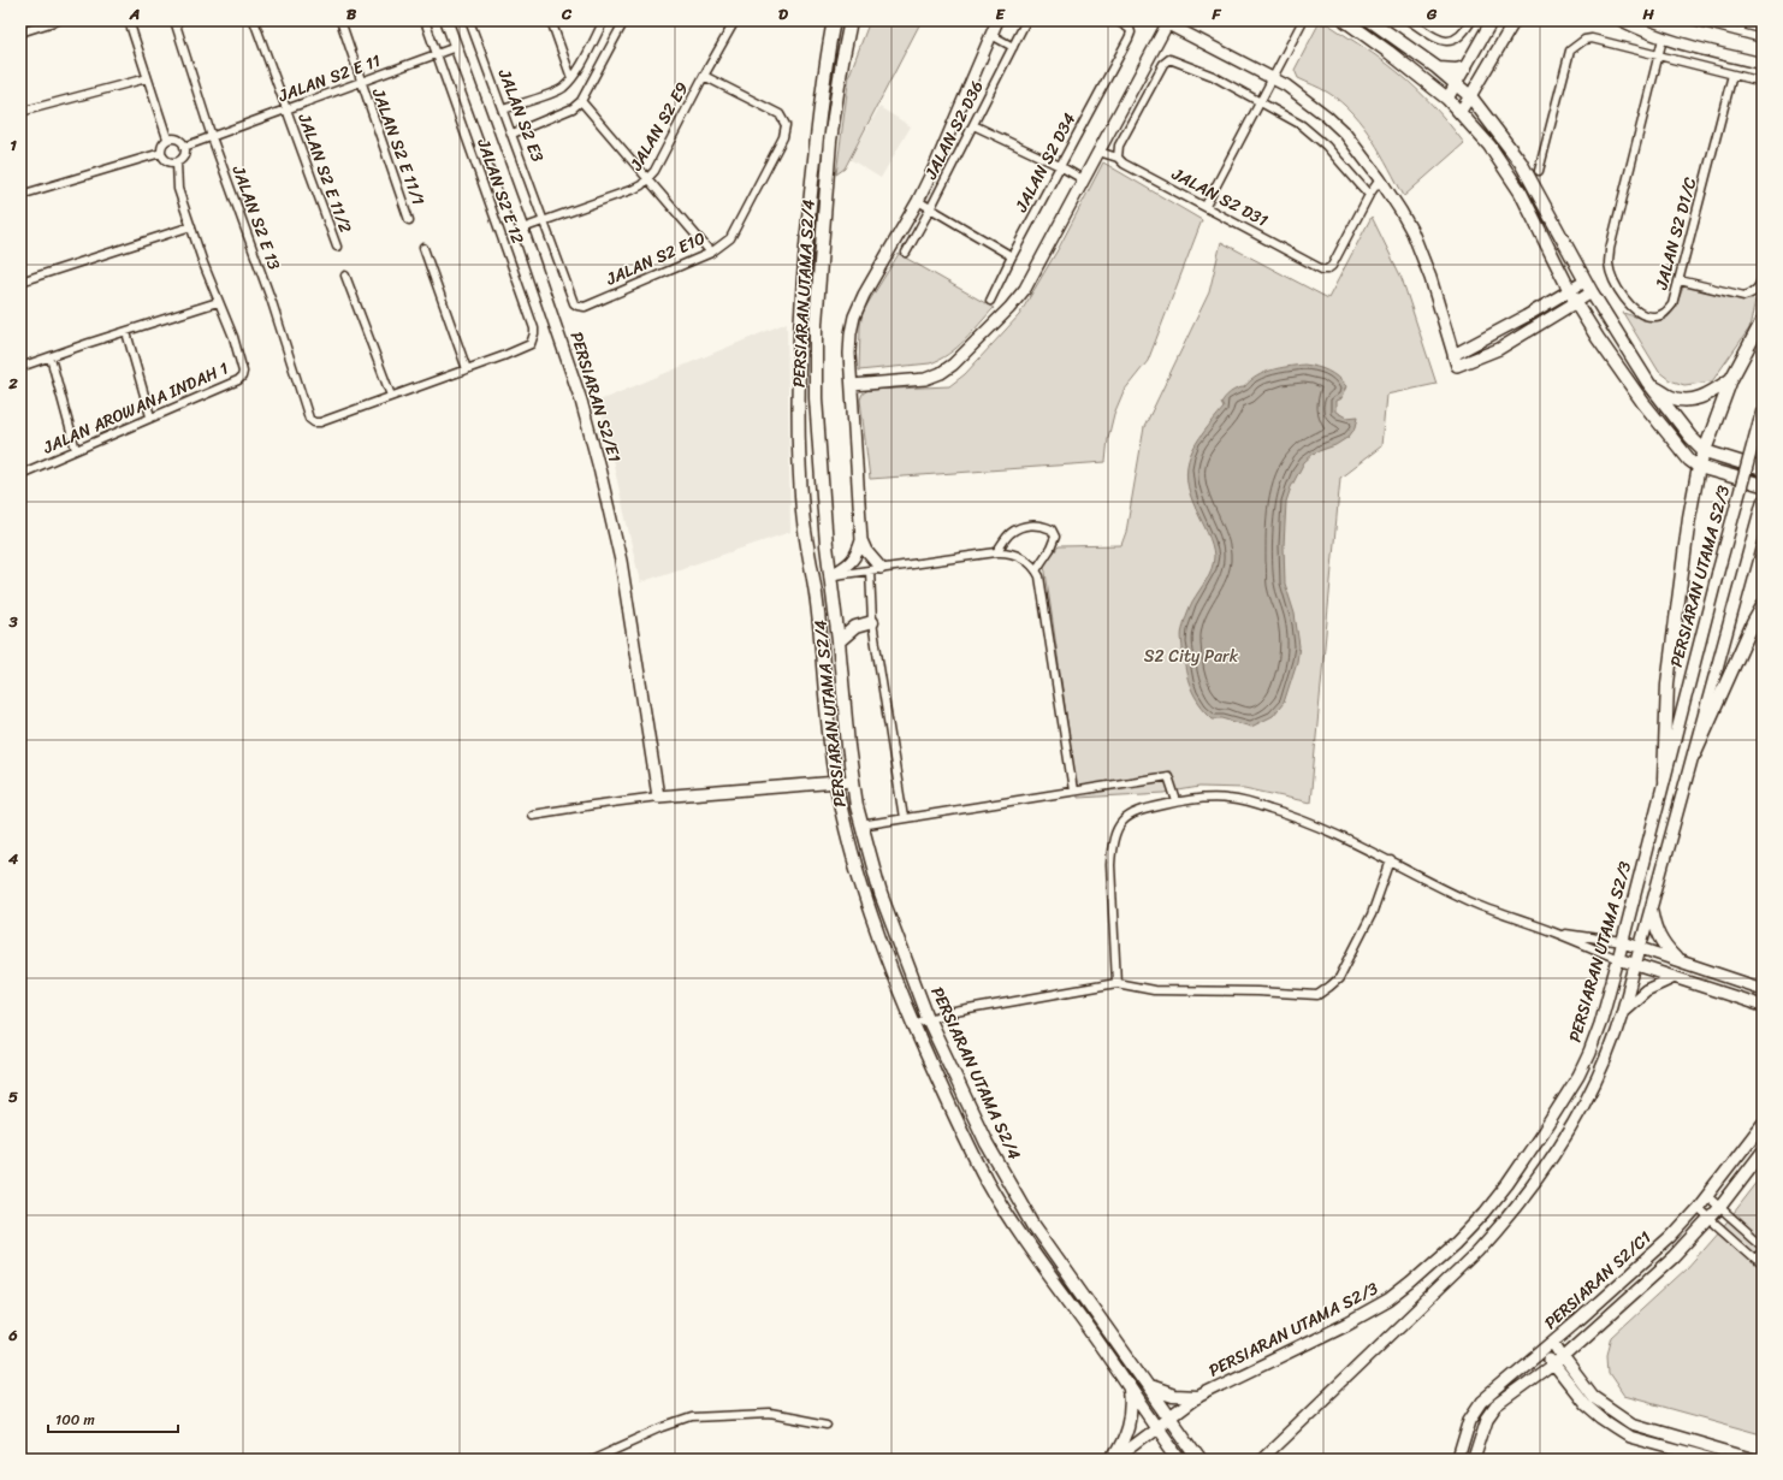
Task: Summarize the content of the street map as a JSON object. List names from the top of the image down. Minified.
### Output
{"streets":{"main road":["PERSIARAN UTAMA S2/4","PERSIARAN S2/E1","PERSIARAN UTAMA S2/3","PERSIARAN S2/C1"],"street":["JALAN S2 E 11","JALAN S2 E3","JALAN S2 E9","JALAN S2 D36","JALAN S2 E 11/1","JALAN S2 D34","JALAN S2 E 11/2","JALAN S2 E 12","JALAN S2 D31","JALAN S2 E 13","JALAN S2 D1/C","JALAN S2 E10","JALAN AROWANA INDAH 1"]},"crossings":[["JALAN S2 E 11","JALAN S2 E 11/1"],["JALAN S2 E 11","JALAN S2 E 11/2"],["JALAN S2 E 11","JALAN S2 E 12"],["JALAN S2 E 11","JALAN S2 E 13"],["JALAN S2 E 11","PERSIARAN S2/E1"],["JALAN S2 E 11","JALAN AROWANA INDAH 1"],["JALAN S2 E3","JALAN S2 E9"],["JALAN S2 E3","JALAN S2 E10"],["JALAN S2 E9","JALAN S2 E10"],["JALAN S2 E9","PERSIARAN S2/E1"],["PERSIARAN UTAMA S2/4","PERSIARAN UTAMA S2/3"]],"parks":["S2 City Park"],"scale_bar":"100 m","grid":{"columns":["A","B","C","D","E","F","G","H"],"rows":["1","2","3","4","5","6"]}}
